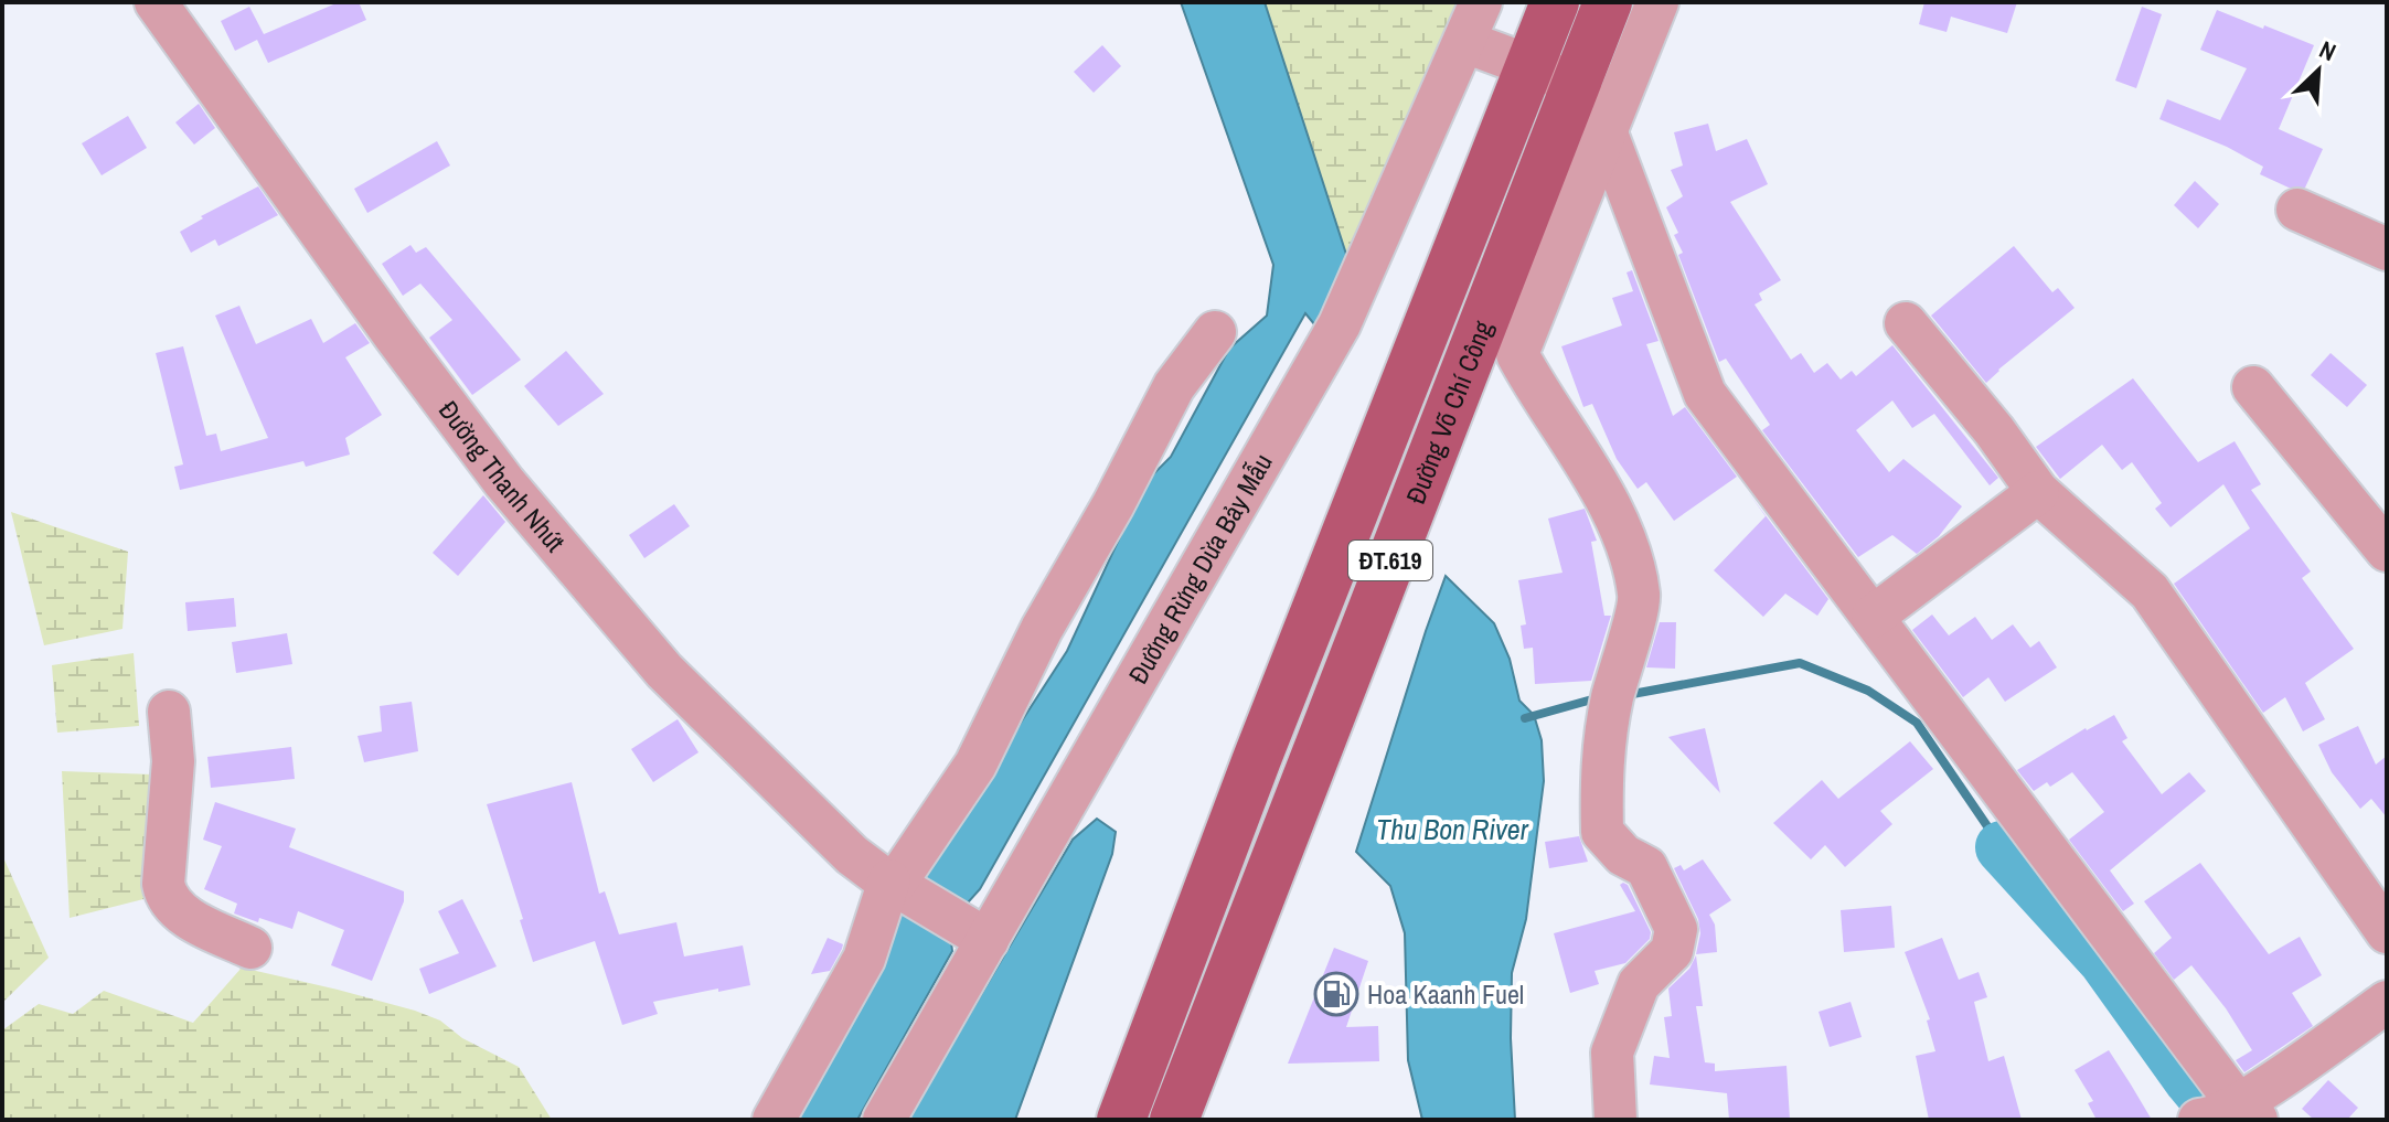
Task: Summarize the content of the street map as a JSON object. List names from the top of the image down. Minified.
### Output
{"streets":{"main road":["Đường Võ Chí Công","ĐT.619"],"street":["Đường Thanh Nhứt","Đường Rừng Dừa Bảy Mẫu"]},"crossings":[["Đường Thanh Nhứt","Đường Rừng Dừa Bảy Mẫu"]],"water":["Thu Bon River"],"places":{"fuel station":["Hoa Kaanh Fuel"]},"north":"top right"}
